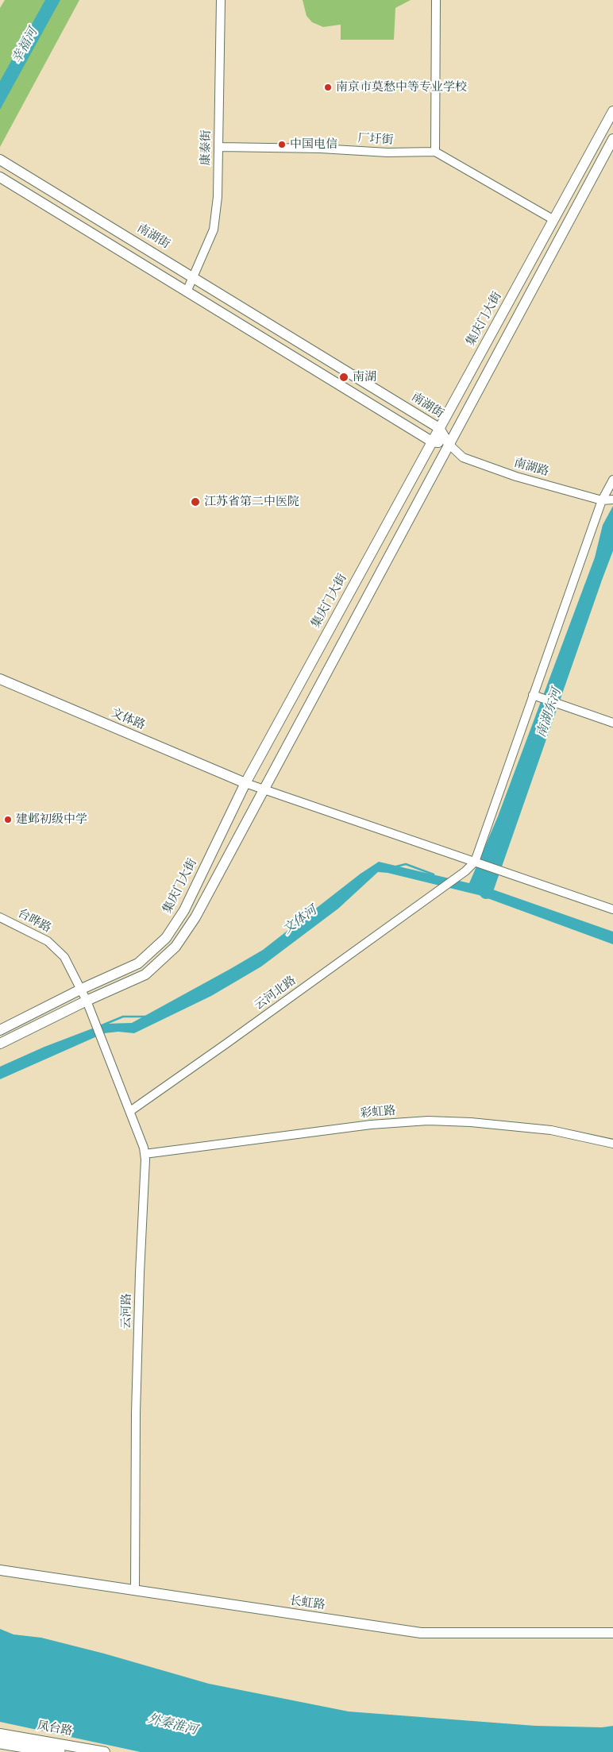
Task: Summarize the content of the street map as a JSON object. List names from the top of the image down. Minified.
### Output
{"streets":{"main road":["南湖街","集庆门大街","文体路","长虹路","凤台路"],"street":["厂圩街","康泰街","南湖路","台晔路","云河北路","彩虹路","云河路"]},"crossings":[["厂圩街","康泰街"],["康泰街","南湖街"],["南湖街","集庆门大街"],["南湖街","南湖路"],["集庆门大街","文体路"],["集庆门大街","台晔路"],["台晔路","云河路"],["云河北路","云河路"],["彩虹路","云河路"],["云河路","长虹路"]],"water":["幸福河","南湖东河","文体河","外秦淮河"],"places":["南京市莫愁中等专业学校","中国电信","南湖","江苏省第二中医院","建邺初级中学"]}
